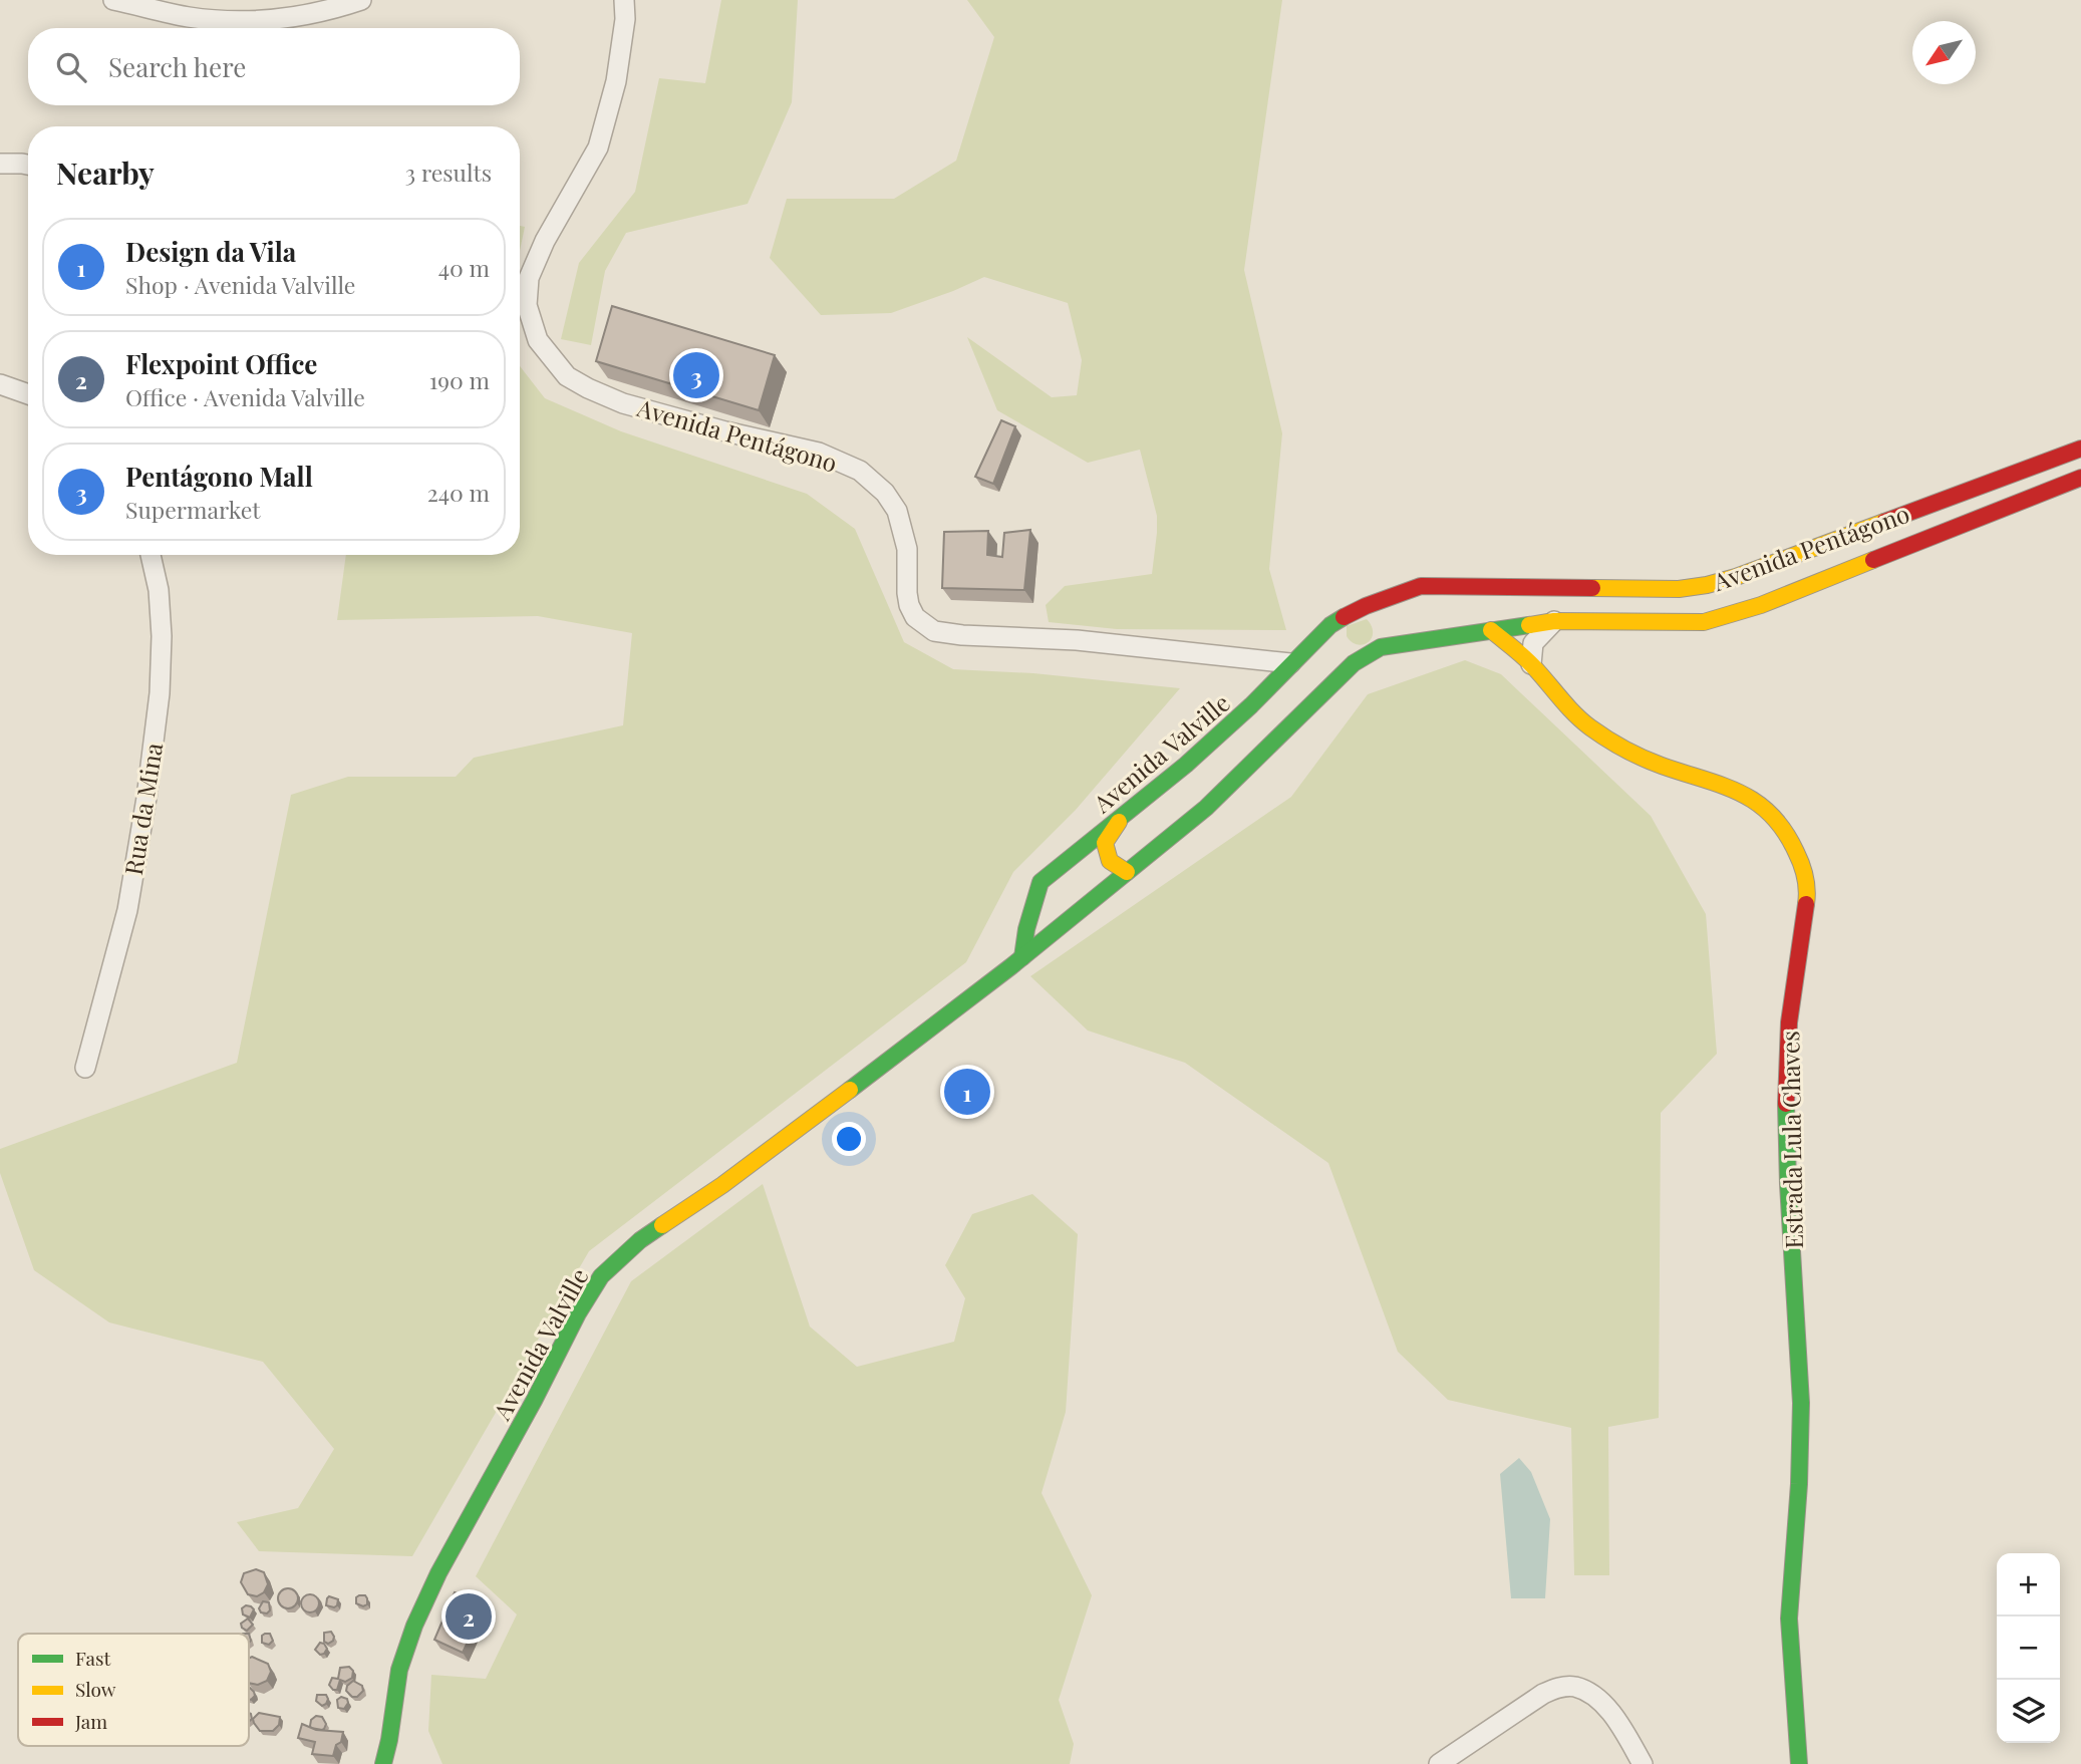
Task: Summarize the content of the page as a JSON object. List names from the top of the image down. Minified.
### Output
{"streets":{"main road":["Avenida Pentágono","Avenida Valville","Estrada Lula Chaves"],"street":["Rua da Mina"]},"crossings":[["Avenida Pentágono","Avenida Valville"],["Avenida Pentágono","Estrada Lula Chaves"]],"legend":["Fast","Slow","Jam"],"north":"bottom left","page":{"search":"Search here","heading":["Nearby","3 results"],"list":[{"mark":"1","name":"Design da Vila","note":"Shop · Avenida Valville","value":"40 m"},{"mark":"2","name":"Flexpoint Office","note":"Office · Avenida Valville","value":"190 m"},{"mark":"3","name":"Pentágono Mall","note":"Supermarket","value":"240 m"}],"pins":["3","1","2"],"map_buttons":["+","−"]}}
